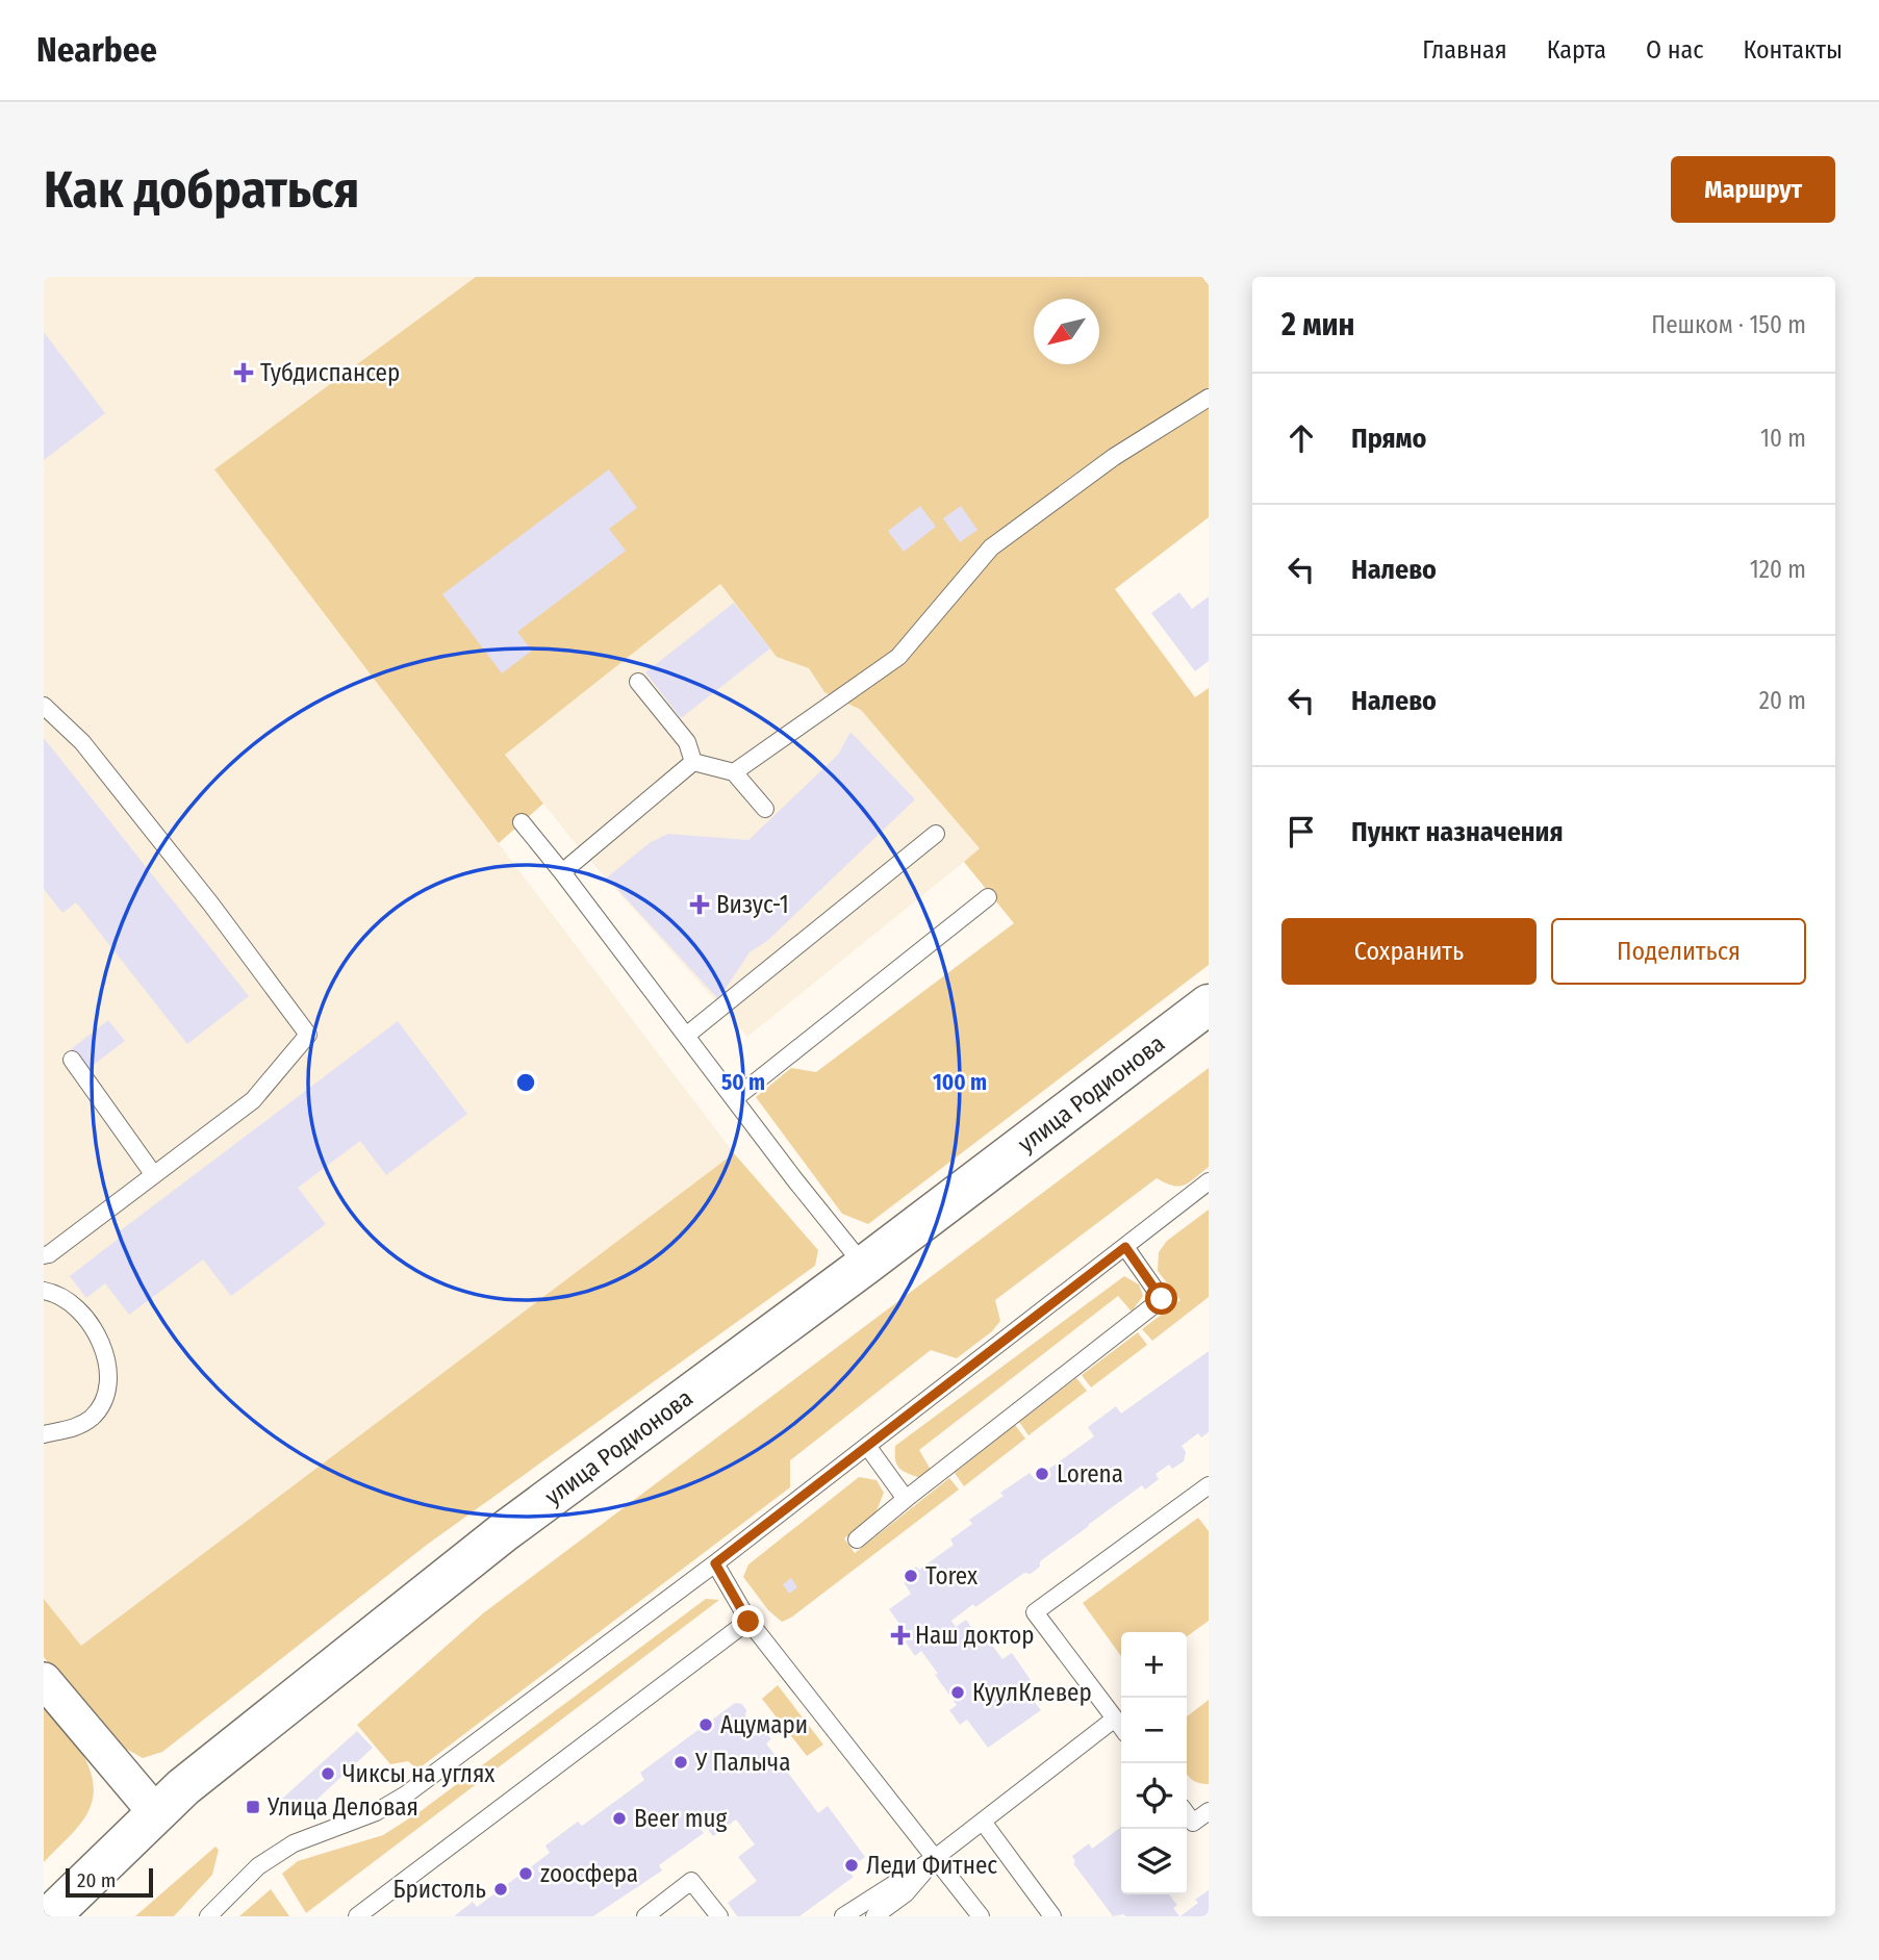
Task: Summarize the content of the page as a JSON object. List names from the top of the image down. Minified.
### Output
{"streets":{"main road":["улица Родионова"]},"places":{"health":["Тубдиспансер","Визус-1","Наш доктор"],"other":["Lorena","Torex","КуулКлевер","Ацумари","У Палыча","Чиксы на углях","Beer mug","Леди Фитнес","zooсфера","Бристоль"],"transit":["Улица Деловая"]},"scale_bar":"20 m","north":"bottom left","page":{"header":"Nearbee","nav":["Главная","Карта","О нас","Контакты"],"buttons":["Маршрут",["Сохранить","Поделиться"]],"title":"Как добраться","heading":["2 мин","Пешком · 150 m"],"list":[["Прямо","10 m"],["Налево","120 m"],["Налево","20 m"],"Пункт назначения"],"map_buttons":["+","−"],"scale":"20 m"},"rings":["50 m","100 m"]}
